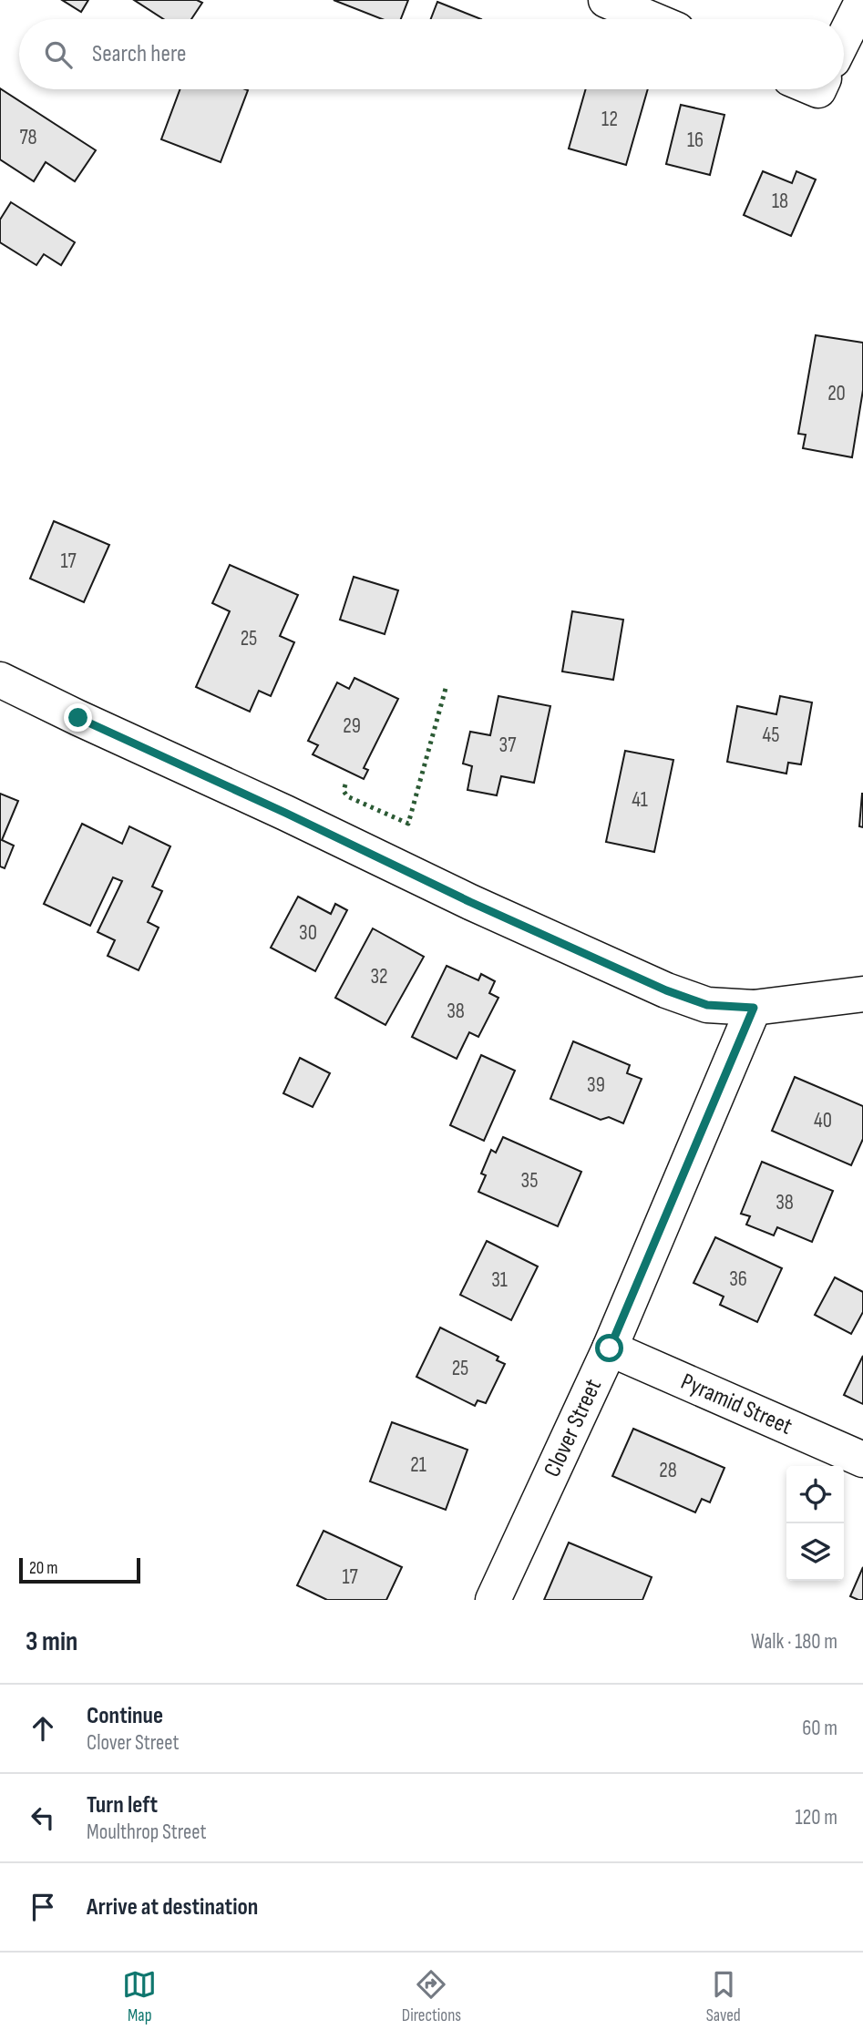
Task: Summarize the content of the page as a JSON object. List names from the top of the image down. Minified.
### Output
{"streets":{"street":["Pyramid Street","Clover Street"]},"crossings":[["Pyramid Street","Clover Street"]],"house_numbers":["12","78","16","18","20","17","25","29","45","37","41","30","32","38","39","40","35","38","36","31","25","21","28","17"],"scale_bar":"20 m","page":{"search":"Search here","scale":"20 m","heading":["3 min","Walk · 180 m"],"list":[["Continue","Clover Street","60 m"],["Turn left","Moulthrop Street","120 m"],"Arrive at destination"],"nav":["Map","Directions","Saved"]}}
